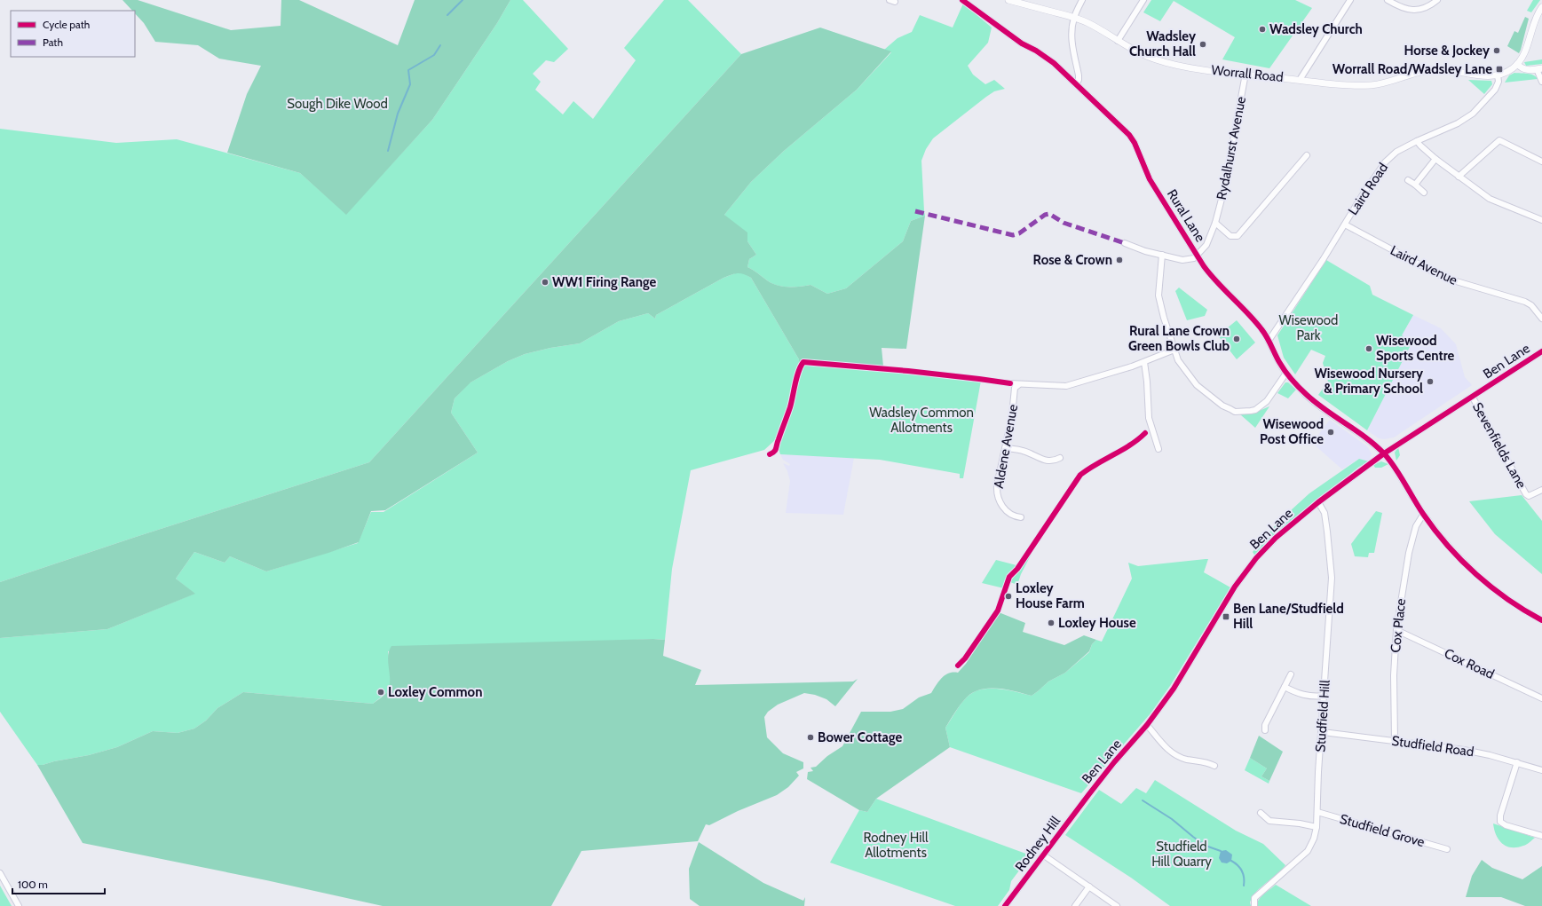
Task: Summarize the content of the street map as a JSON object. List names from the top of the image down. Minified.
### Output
{"streets":{"street":["Worrall Road","Rydalhurst Avenue","Laird Road","Rural Lane","Laird Avenue","Ben Lane","Sevenfields Lane","Aldene Avenue","Cox Place","Cox Road","Studfield Hill","Studfield Road","Studfield Grove","Rodney Hill"]},"crossings":[["Worrall Road","Rydalhurst Avenue"],["Worrall Road","Laird Road"],["Rydalhurst Avenue","Rural Lane"],["Laird Road","Rural Lane"],["Laird Road","Laird Avenue"],["Rural Lane","Ben Lane"],["Ben Lane","Sevenfields Lane"],["Ben Lane","Studfield Hill"],["Ben Lane","Rodney Hill"],["Cox Place","Cox Road"],["Cox Place","Studfield Road"],["Studfield Hill","Studfield Road"],["Studfield Hill","Studfield Grove"]],"parks":["Sough Dike Wood","Wisewood Park","Wadsley Common Allotments","Rodney Hill Allotments","Studfield Hill Quarry"],"places":{"other":["Wadsley Church","Wadsley Church Hall","Horse & Jockey","Rose & Crown","WW1 Firing Range","Rural Lane Crown Green Bowls Club","Wisewood Sports Centre","Wisewood Nursery & Primary School","Wisewood Post Office","Loxley House Farm","Loxley House","Loxley Common","Bower Cottage"],"transit":["Worrall Road/Wadsley Lane","Ben Lane/Studfield Hill"]},"legend":["Cycle path","Path"],"scale_bar":"100 m"}
